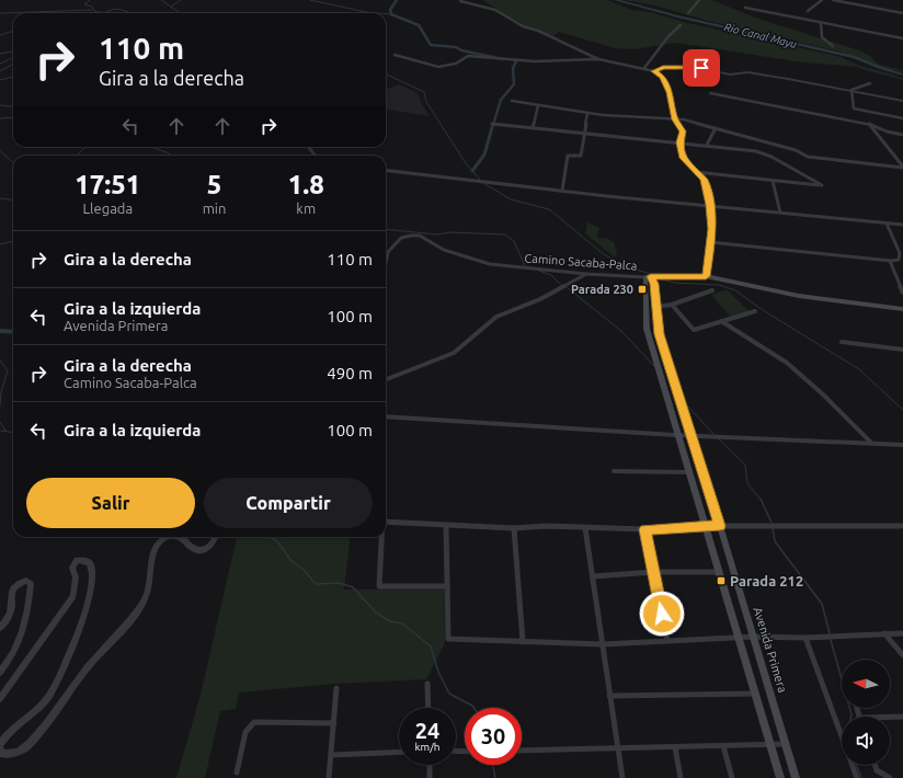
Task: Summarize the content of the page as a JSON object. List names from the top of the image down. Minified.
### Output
{"streets":{"main road":["Camino Sacaba-Palca","Avenida Primera"]},"crossings":[["Camino Sacaba-Palca","Avenida Primera"]],"water":["Rio Canal Mayu"],"places":{"transit":["Parada 230","Parada 212"]},"north":"left","page":{"turn":["110 m","Gira a la derecha"],"eta":["17:51","Llegada","5","min","1.8","km"],"list":[{"name":"Gira a la derecha","value":"110 m"},{"name":"Gira a la izquierda","note":"Avenida Primera","value":"100 m"},{"name":"Gira a la derecha","note":"Camino Sacaba-Palca","value":"490 m"},{"name":"Gira a la izquierda","value":"100 m"}],"buttons":["Salir","Compartir"],"speed":"24 km/h","limit":"30"}}
